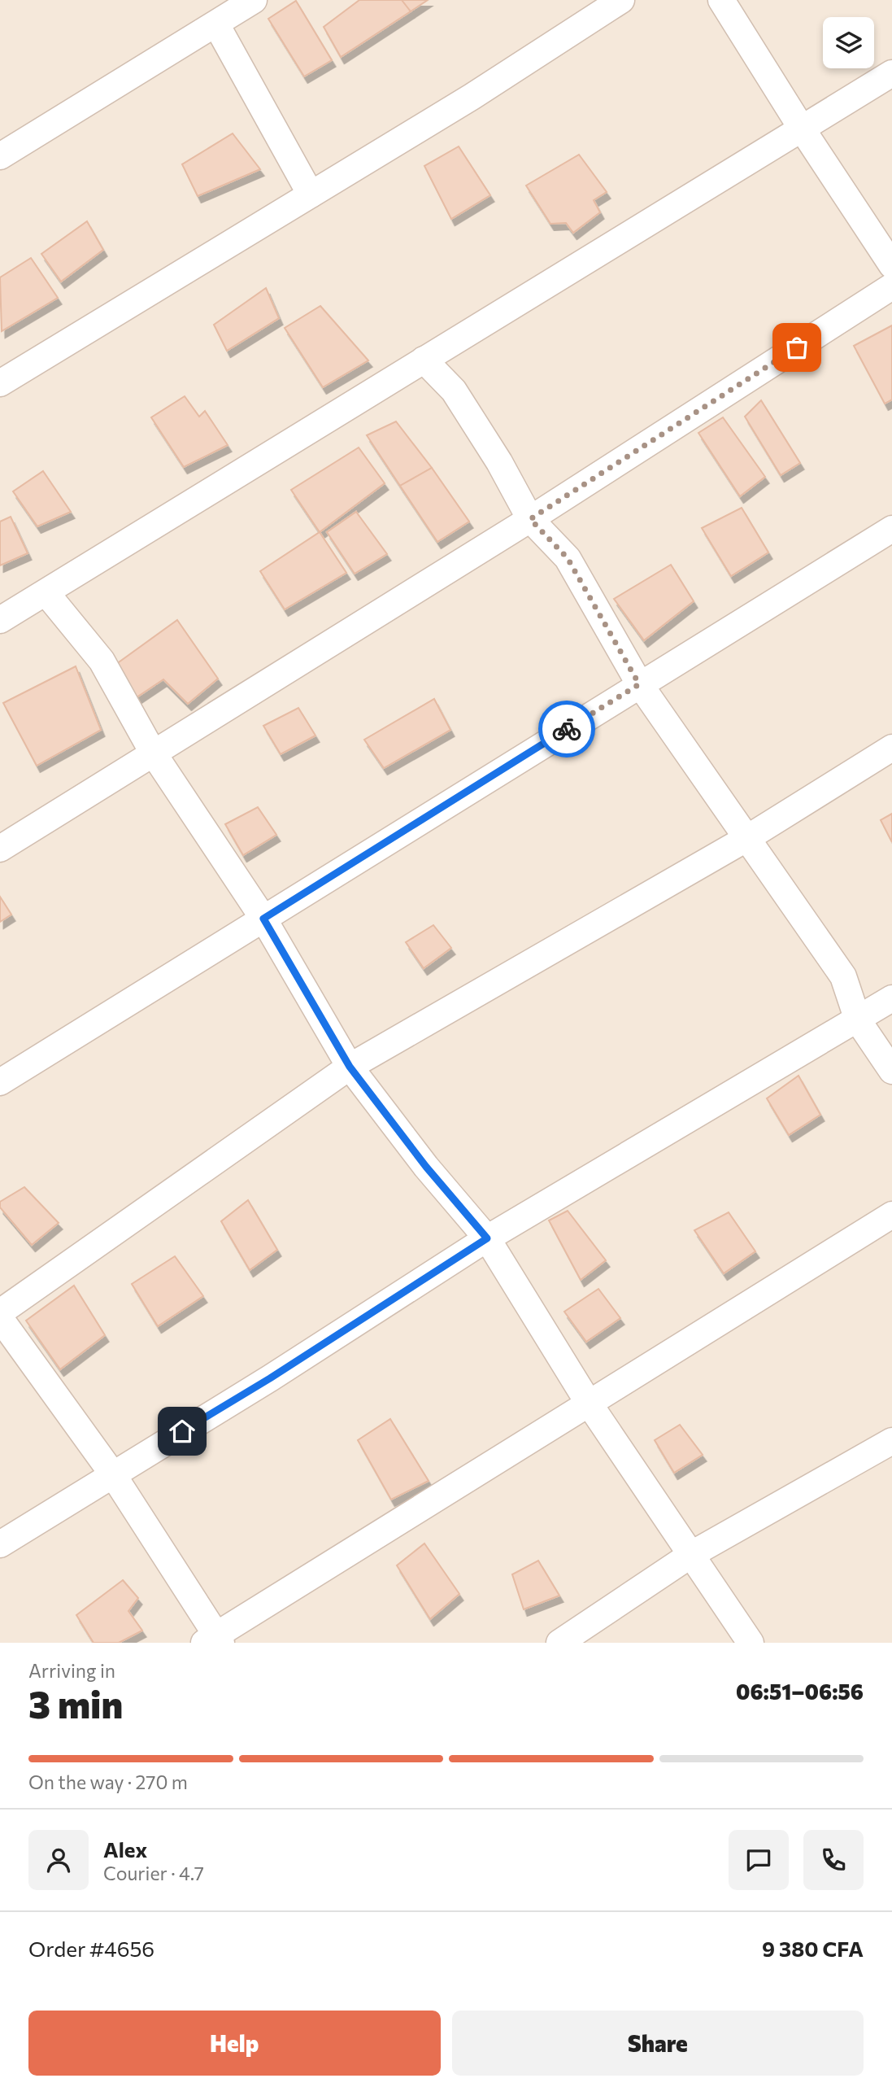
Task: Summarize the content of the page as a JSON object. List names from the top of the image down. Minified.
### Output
{"page":{"heading":["3 min","Arriving in","06:51–06:56"],"panel":["Alex","Courier · 4.7","Order #4656","9 380 CFA"],"bar":"On the way · 270 m","buttons":["Help","Share"]}}
